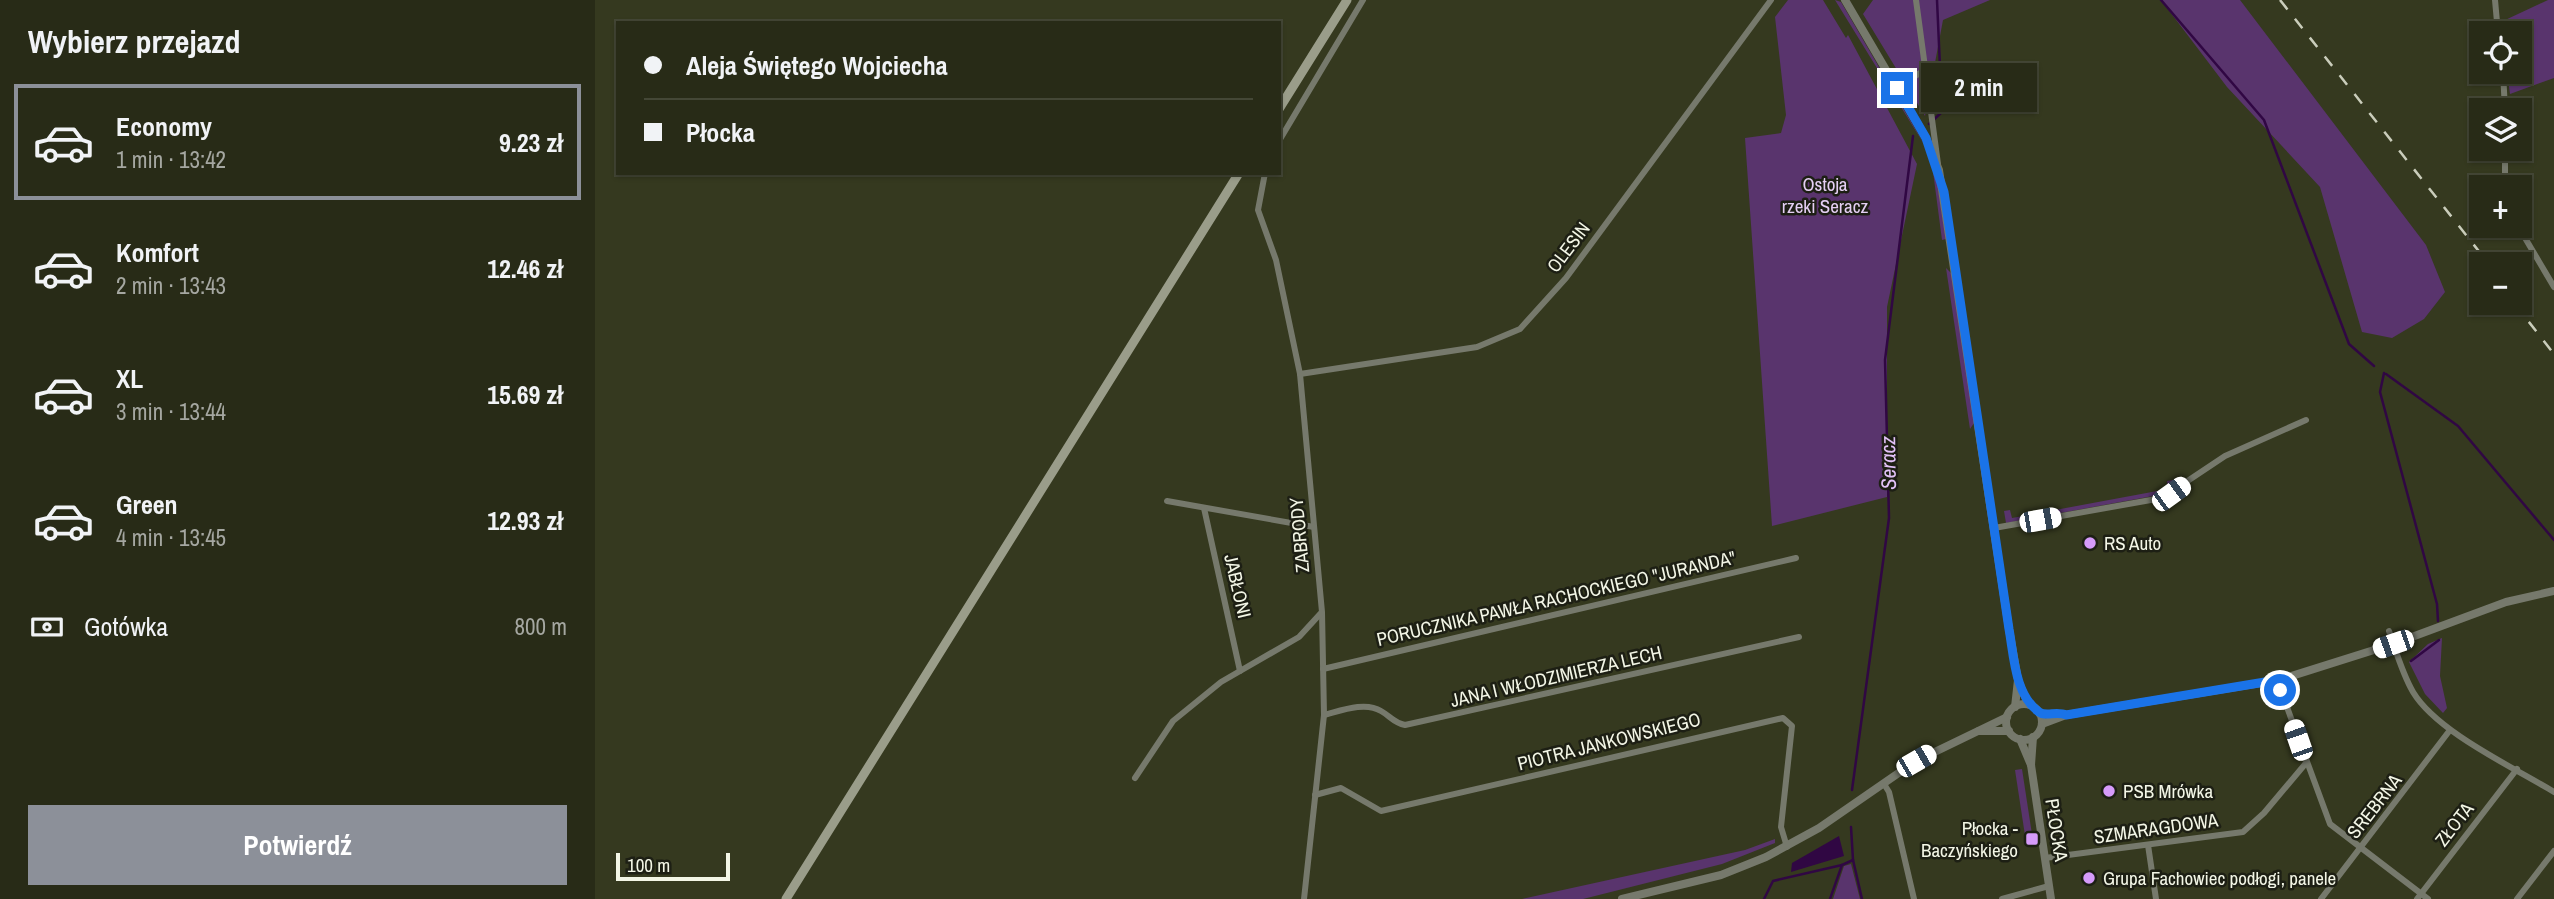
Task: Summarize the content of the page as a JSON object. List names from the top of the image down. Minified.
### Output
{"streets":{"street":["OLESIN","ZABRODY","JABŁONI","PORUCZNIKA PAWŁA RACHOCKIEGO \"JURANDA\"","JANA I WŁODZIMIERZA LECH","PIOTRA JANKOWSKIEGO","SREBRNA","ZŁOTA","SZMARAGDOWA","PŁOCKA"]},"crossings":[["OLESIN","ZABRODY"],["ZABRODY","PORUCZNIKA PAWŁA RACHOCKIEGO \"JURANDA\""],["ZABRODY","JANA I WŁODZIMIERZA LECH"],["ZABRODY","PIOTRA JANKOWSKIEGO"],["SZMARAGDOWA","PŁOCKA"]],"water":["Seracz"],"parks":["Ostoja rzeki Seracz"],"places":{"other":["RS Auto","PSB Mrówka","Grupa Fachowiec podłogi, panele"],"transit":["Płocka - Baczyńskiego"]},"scale_bar":"100 m","page":{"heading":"Wybierz przejazd","map_buttons":["+","−"],"banner":["Aleja Świętego Wojciecha","Płocka"],"bubble":"2 min","list":[{"name":"Economy","note":"1 min · 13:42","value":"9.23 zł"},{"name":"Komfort","note":"2 min · 13:43","value":"12.46 zł"},{"name":"XL","note":"3 min · 13:44","value":"15.69 zł"},{"name":"Green","note":"4 min · 13:45","value":"12.93 zł"}],"pay":["Gotówka","800 m"],"buttons":"Potwierdź","scale":"100 m"}}
